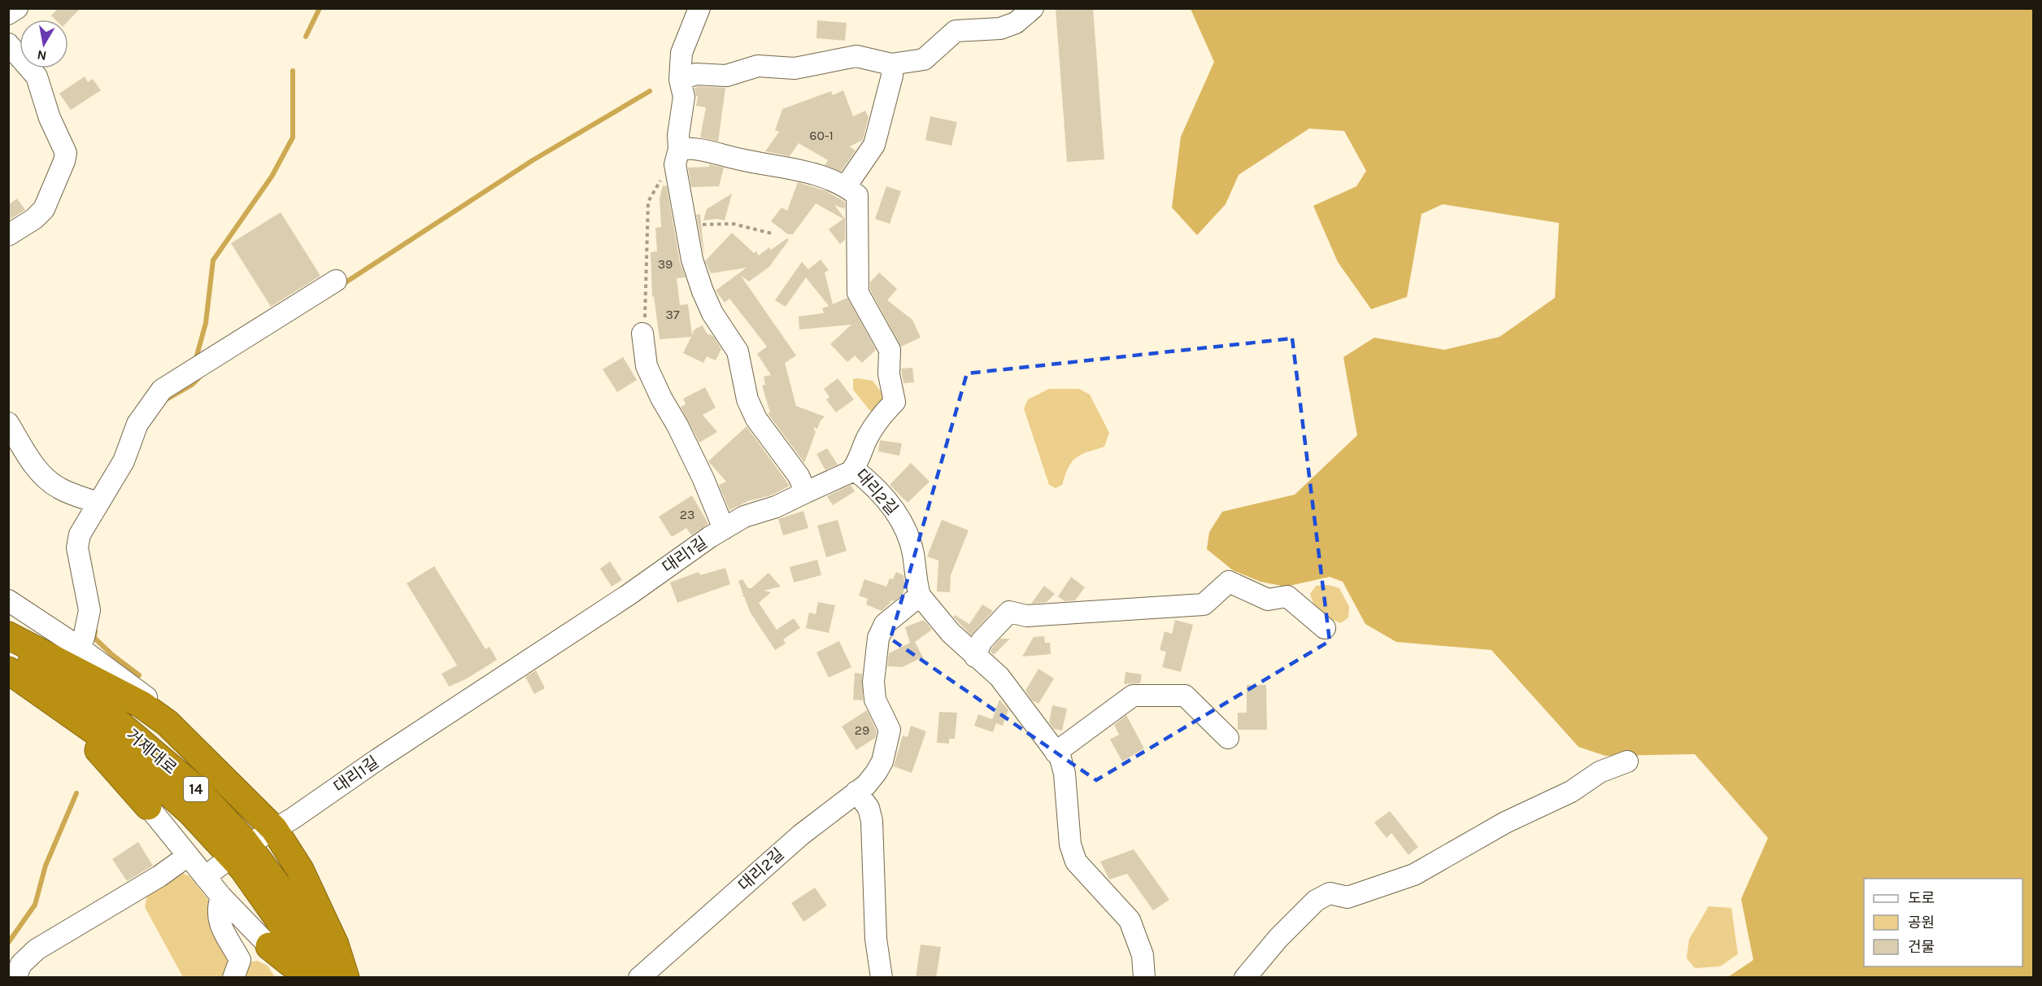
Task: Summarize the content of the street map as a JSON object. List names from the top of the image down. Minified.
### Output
{"streets":{"highway":["거제대로","14"],"street":["대리2길","대리1길"]},"crossings":[["대리2길","대리1길"]],"house_numbers":["60-1","39","37","23","29"],"legend":["도로","공원","건물"],"north":"bottom"}
